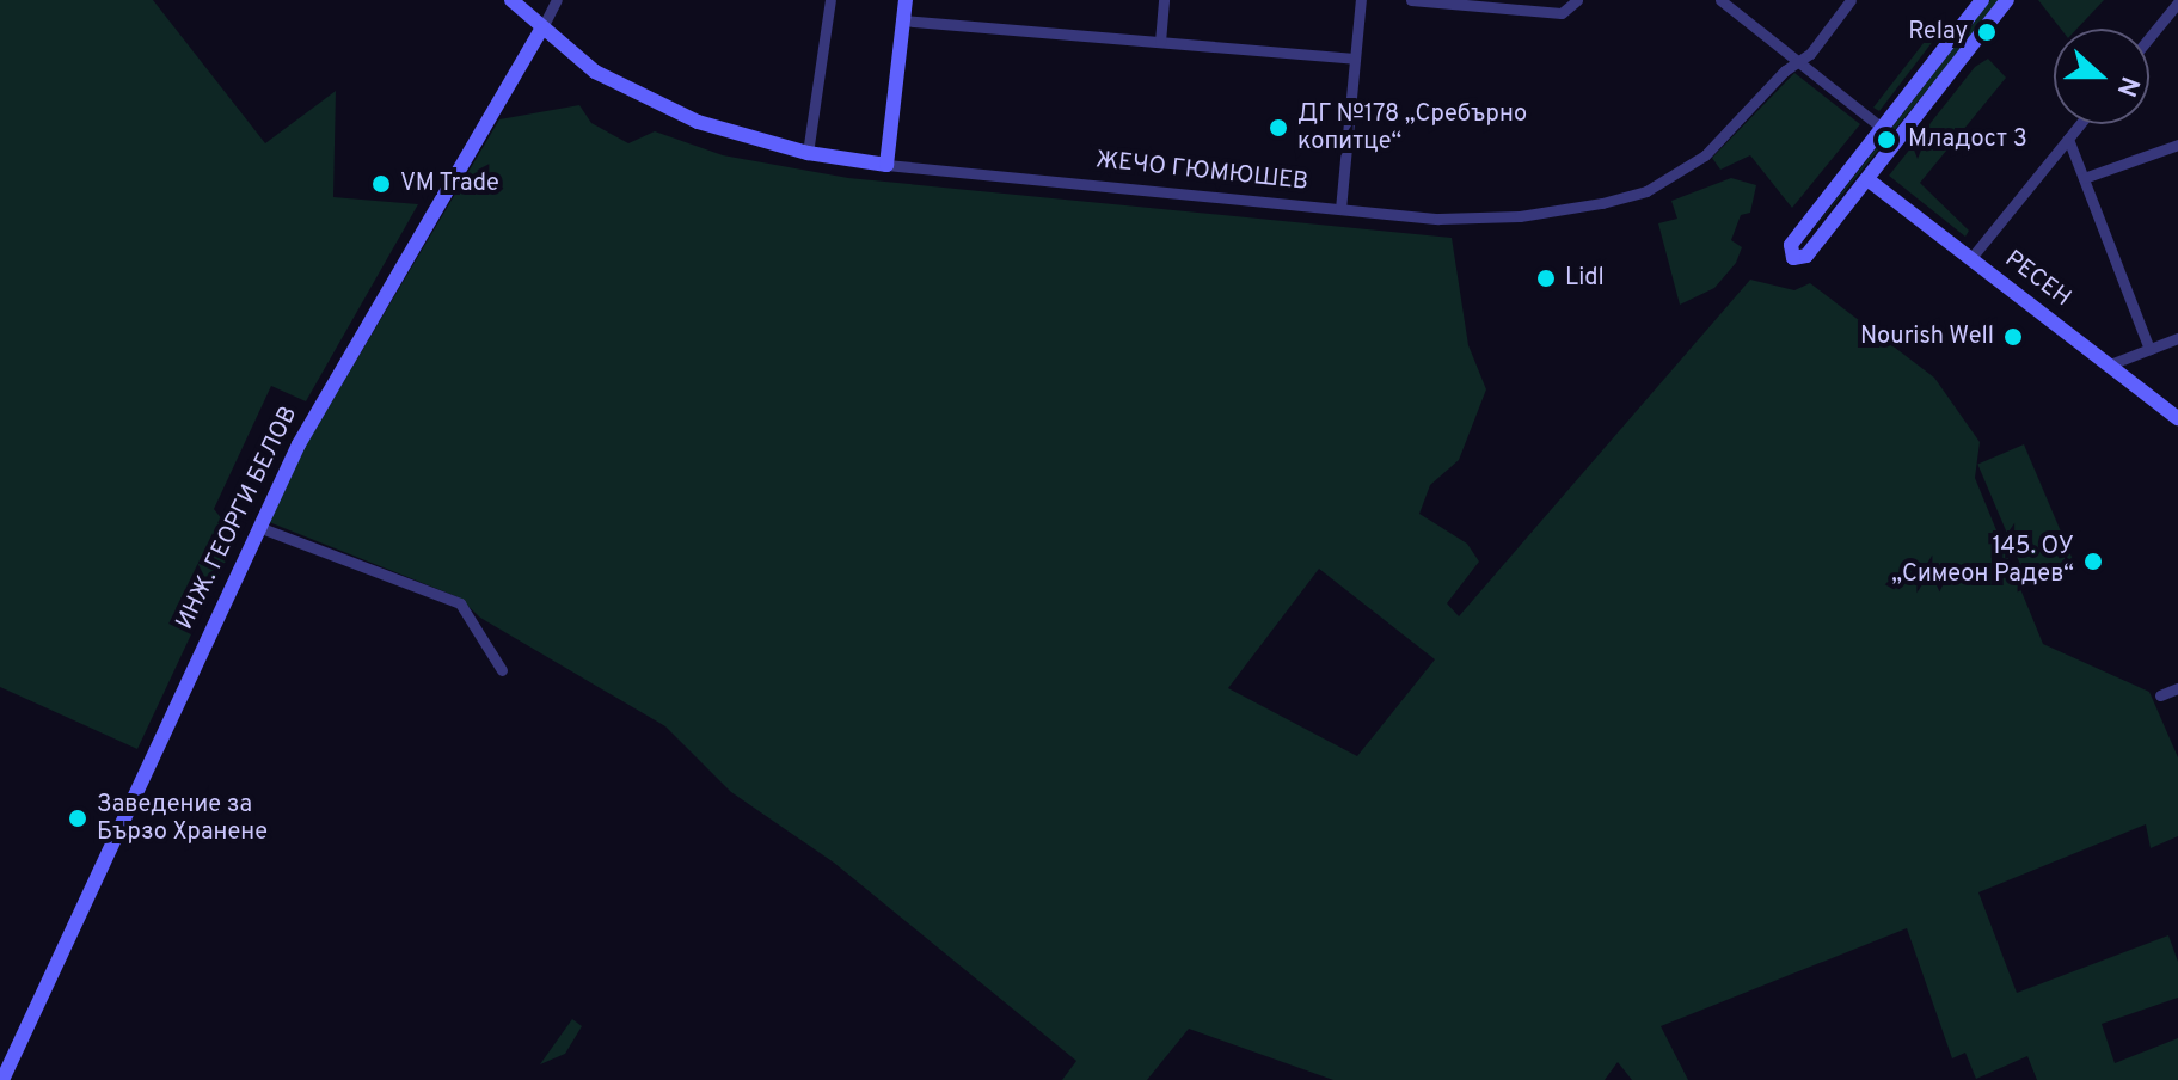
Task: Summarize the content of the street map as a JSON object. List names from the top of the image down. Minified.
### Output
{"streets":{"street":["ЖЕЧО ГЮМЮШЕВ","РЕСЕН","ИНЖ. ГЕОРГИ БЕЛОВ"]},"crossings":[["ЖЕЧО ГЮМЮШЕВ","ИНЖ. ГЕОРГИ БЕЛОВ"]],"places":["Relay","ДГ №178 „Сребърно копитце“","Младост 3","VM Trade","Lidl","Nourish Well","145. ОУ „Симеон Радев“","Заведение за Бързо Хранене"],"north":"right"}
